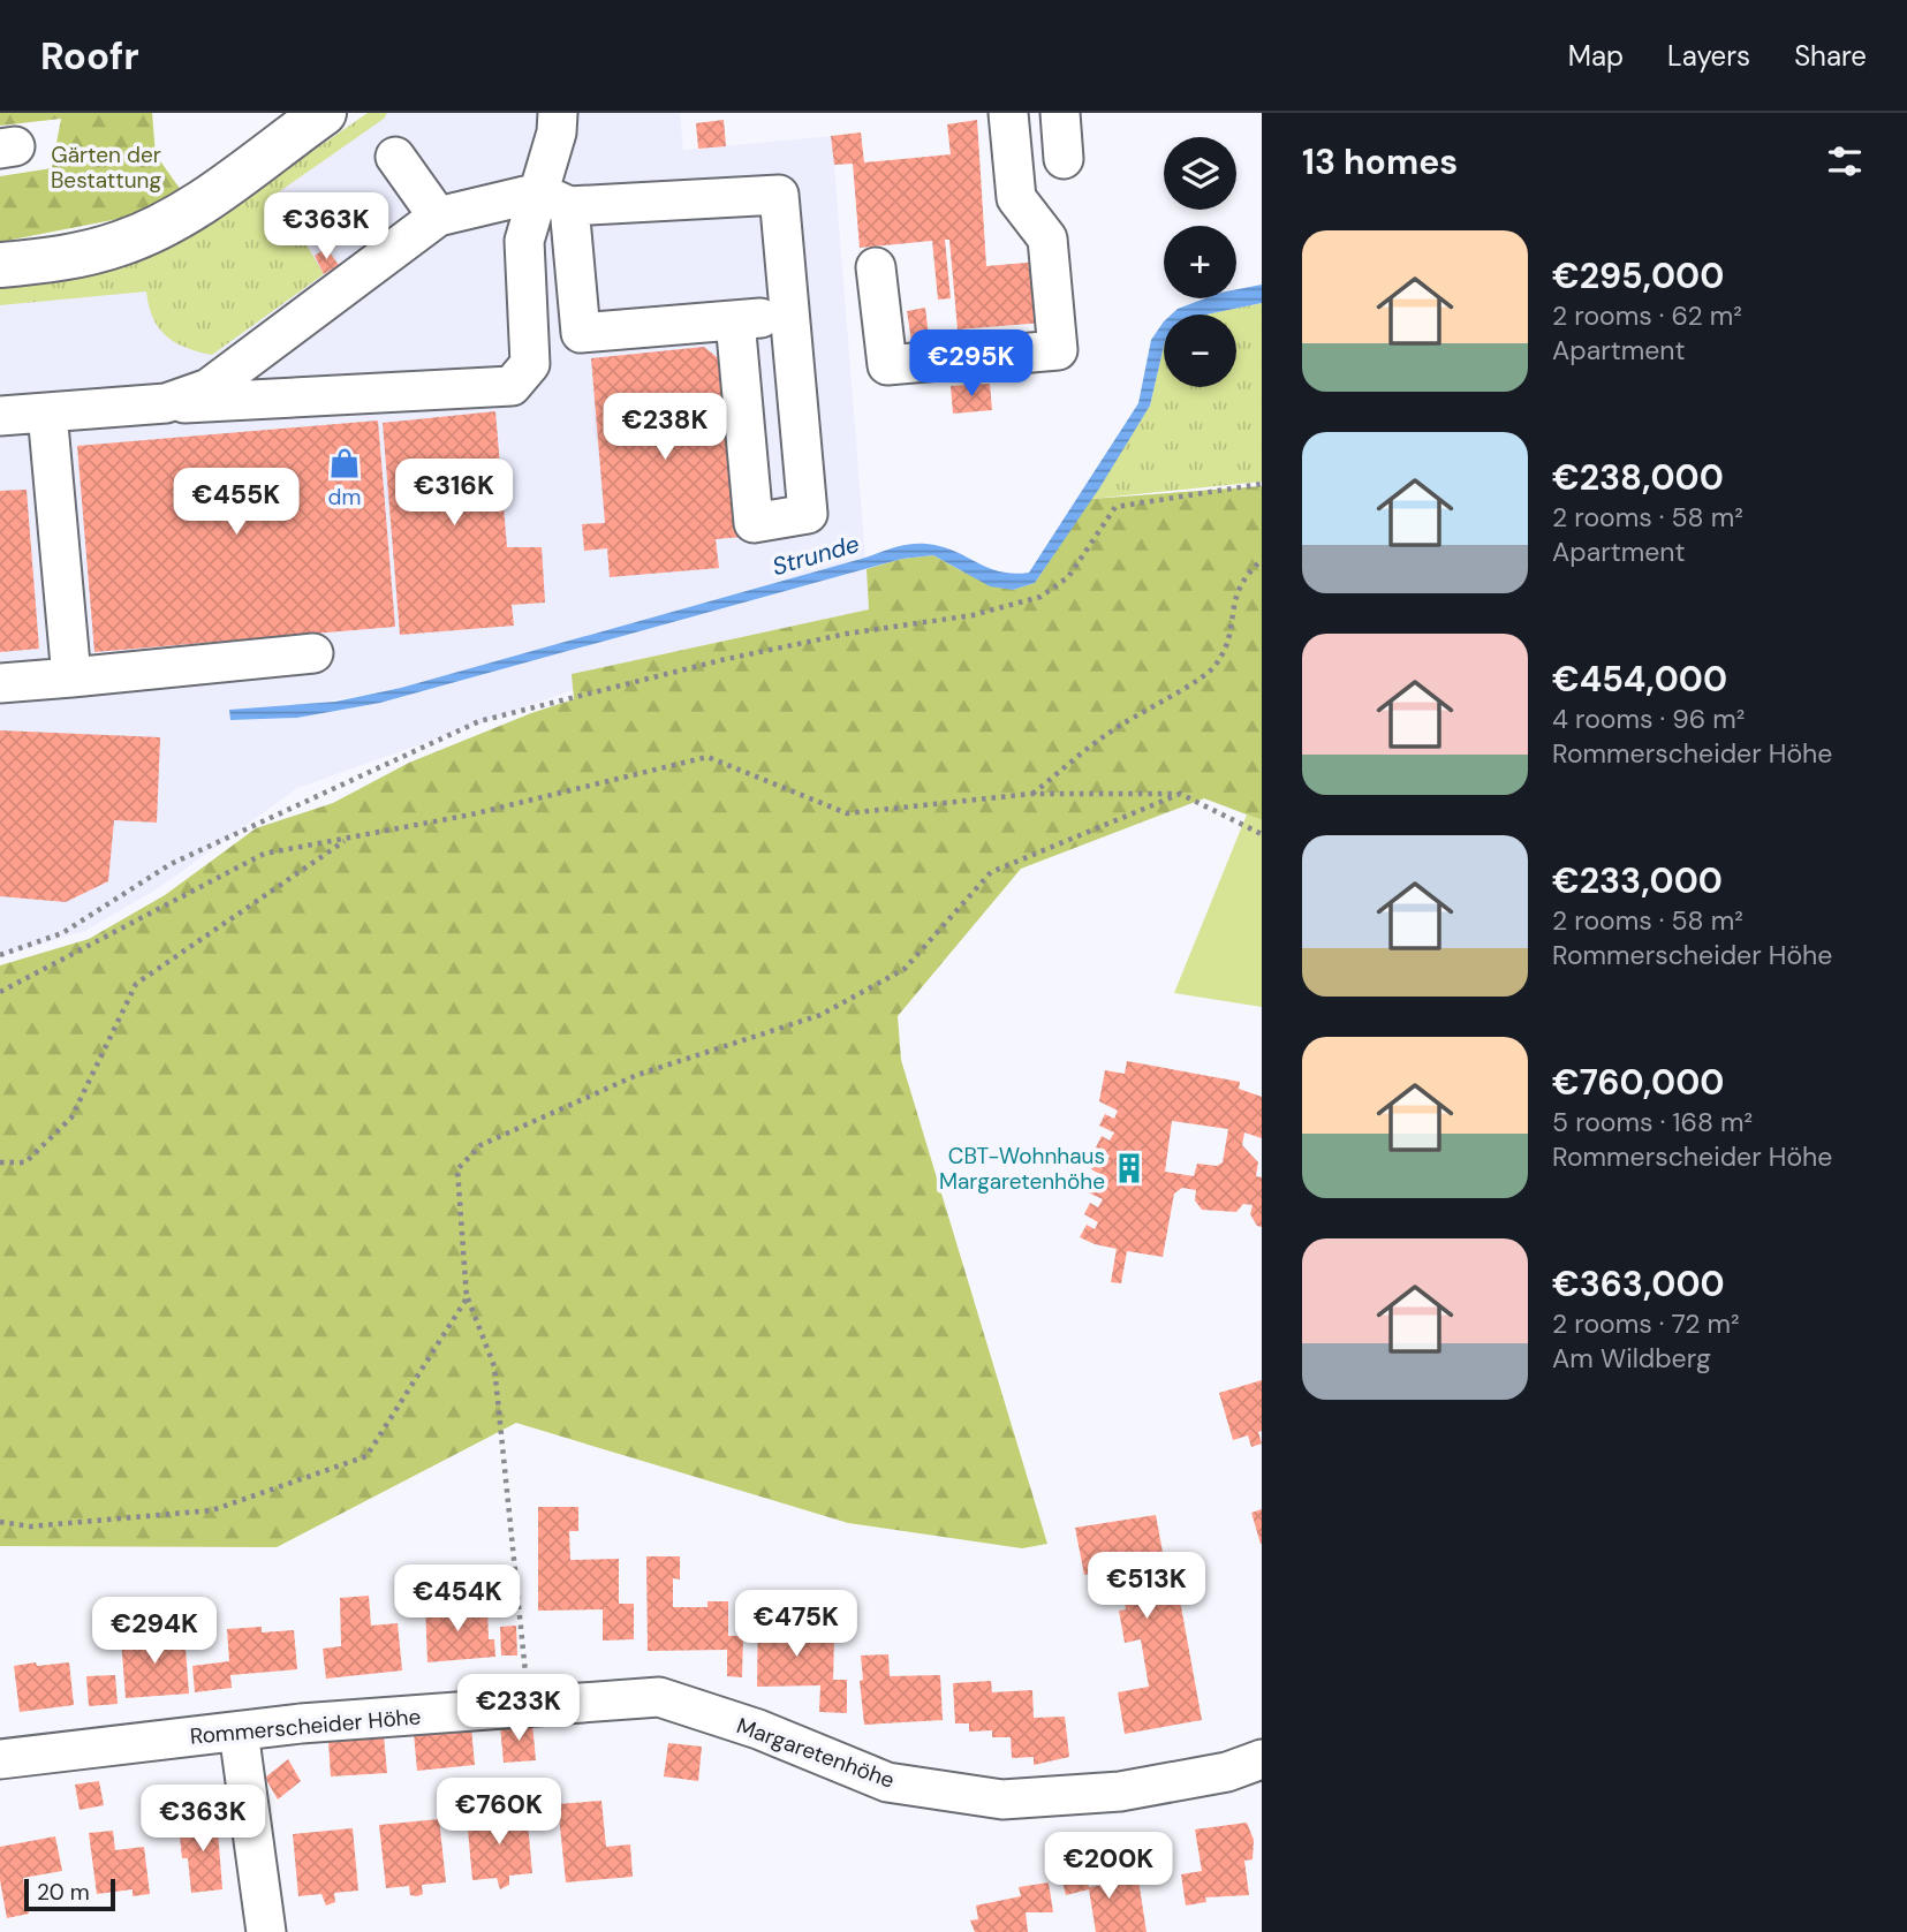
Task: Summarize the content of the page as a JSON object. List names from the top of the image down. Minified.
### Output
{"streets":{"street":["Rommerscheider Höhe","Margaretenhöhe"]},"crossings":[["Rommerscheider Höhe","Margaretenhöhe"]],"water":["Strunde"],"parks":["Gärten der Bestattung"],"places":{"shop":["dm"],"building":["CBT-Wohnhaus Margaretenhöhe"]},"scale_bar":"20 m","page":{"header":"Roofr","nav":["Map","Layers","Share"],"heading":"13 homes","map_buttons":["+","−"],"price":["€363K","€295K","€238K","€316K","€455K","€513K","€454K","€475K","€294K","€233K","€760K","€363K","€200K"],"list":[{"name":"€295,000","note":"2 rooms · 62 m² · Apartment"},{"name":"€238,000","note":"2 rooms · 58 m² · Apartment"},{"name":"€454,000","note":"4 rooms · 96 m² · Rommerscheider Höhe"},{"name":"€233,000","note":"2 rooms · 58 m² · Rommerscheider Höhe"},{"name":"€760,000","note":"5 rooms · 168 m² · Rommerscheider Höhe"},{"name":"€363,000","note":"2 rooms · 72 m² · Am Wildberg"}],"scale":"20 m"}}
